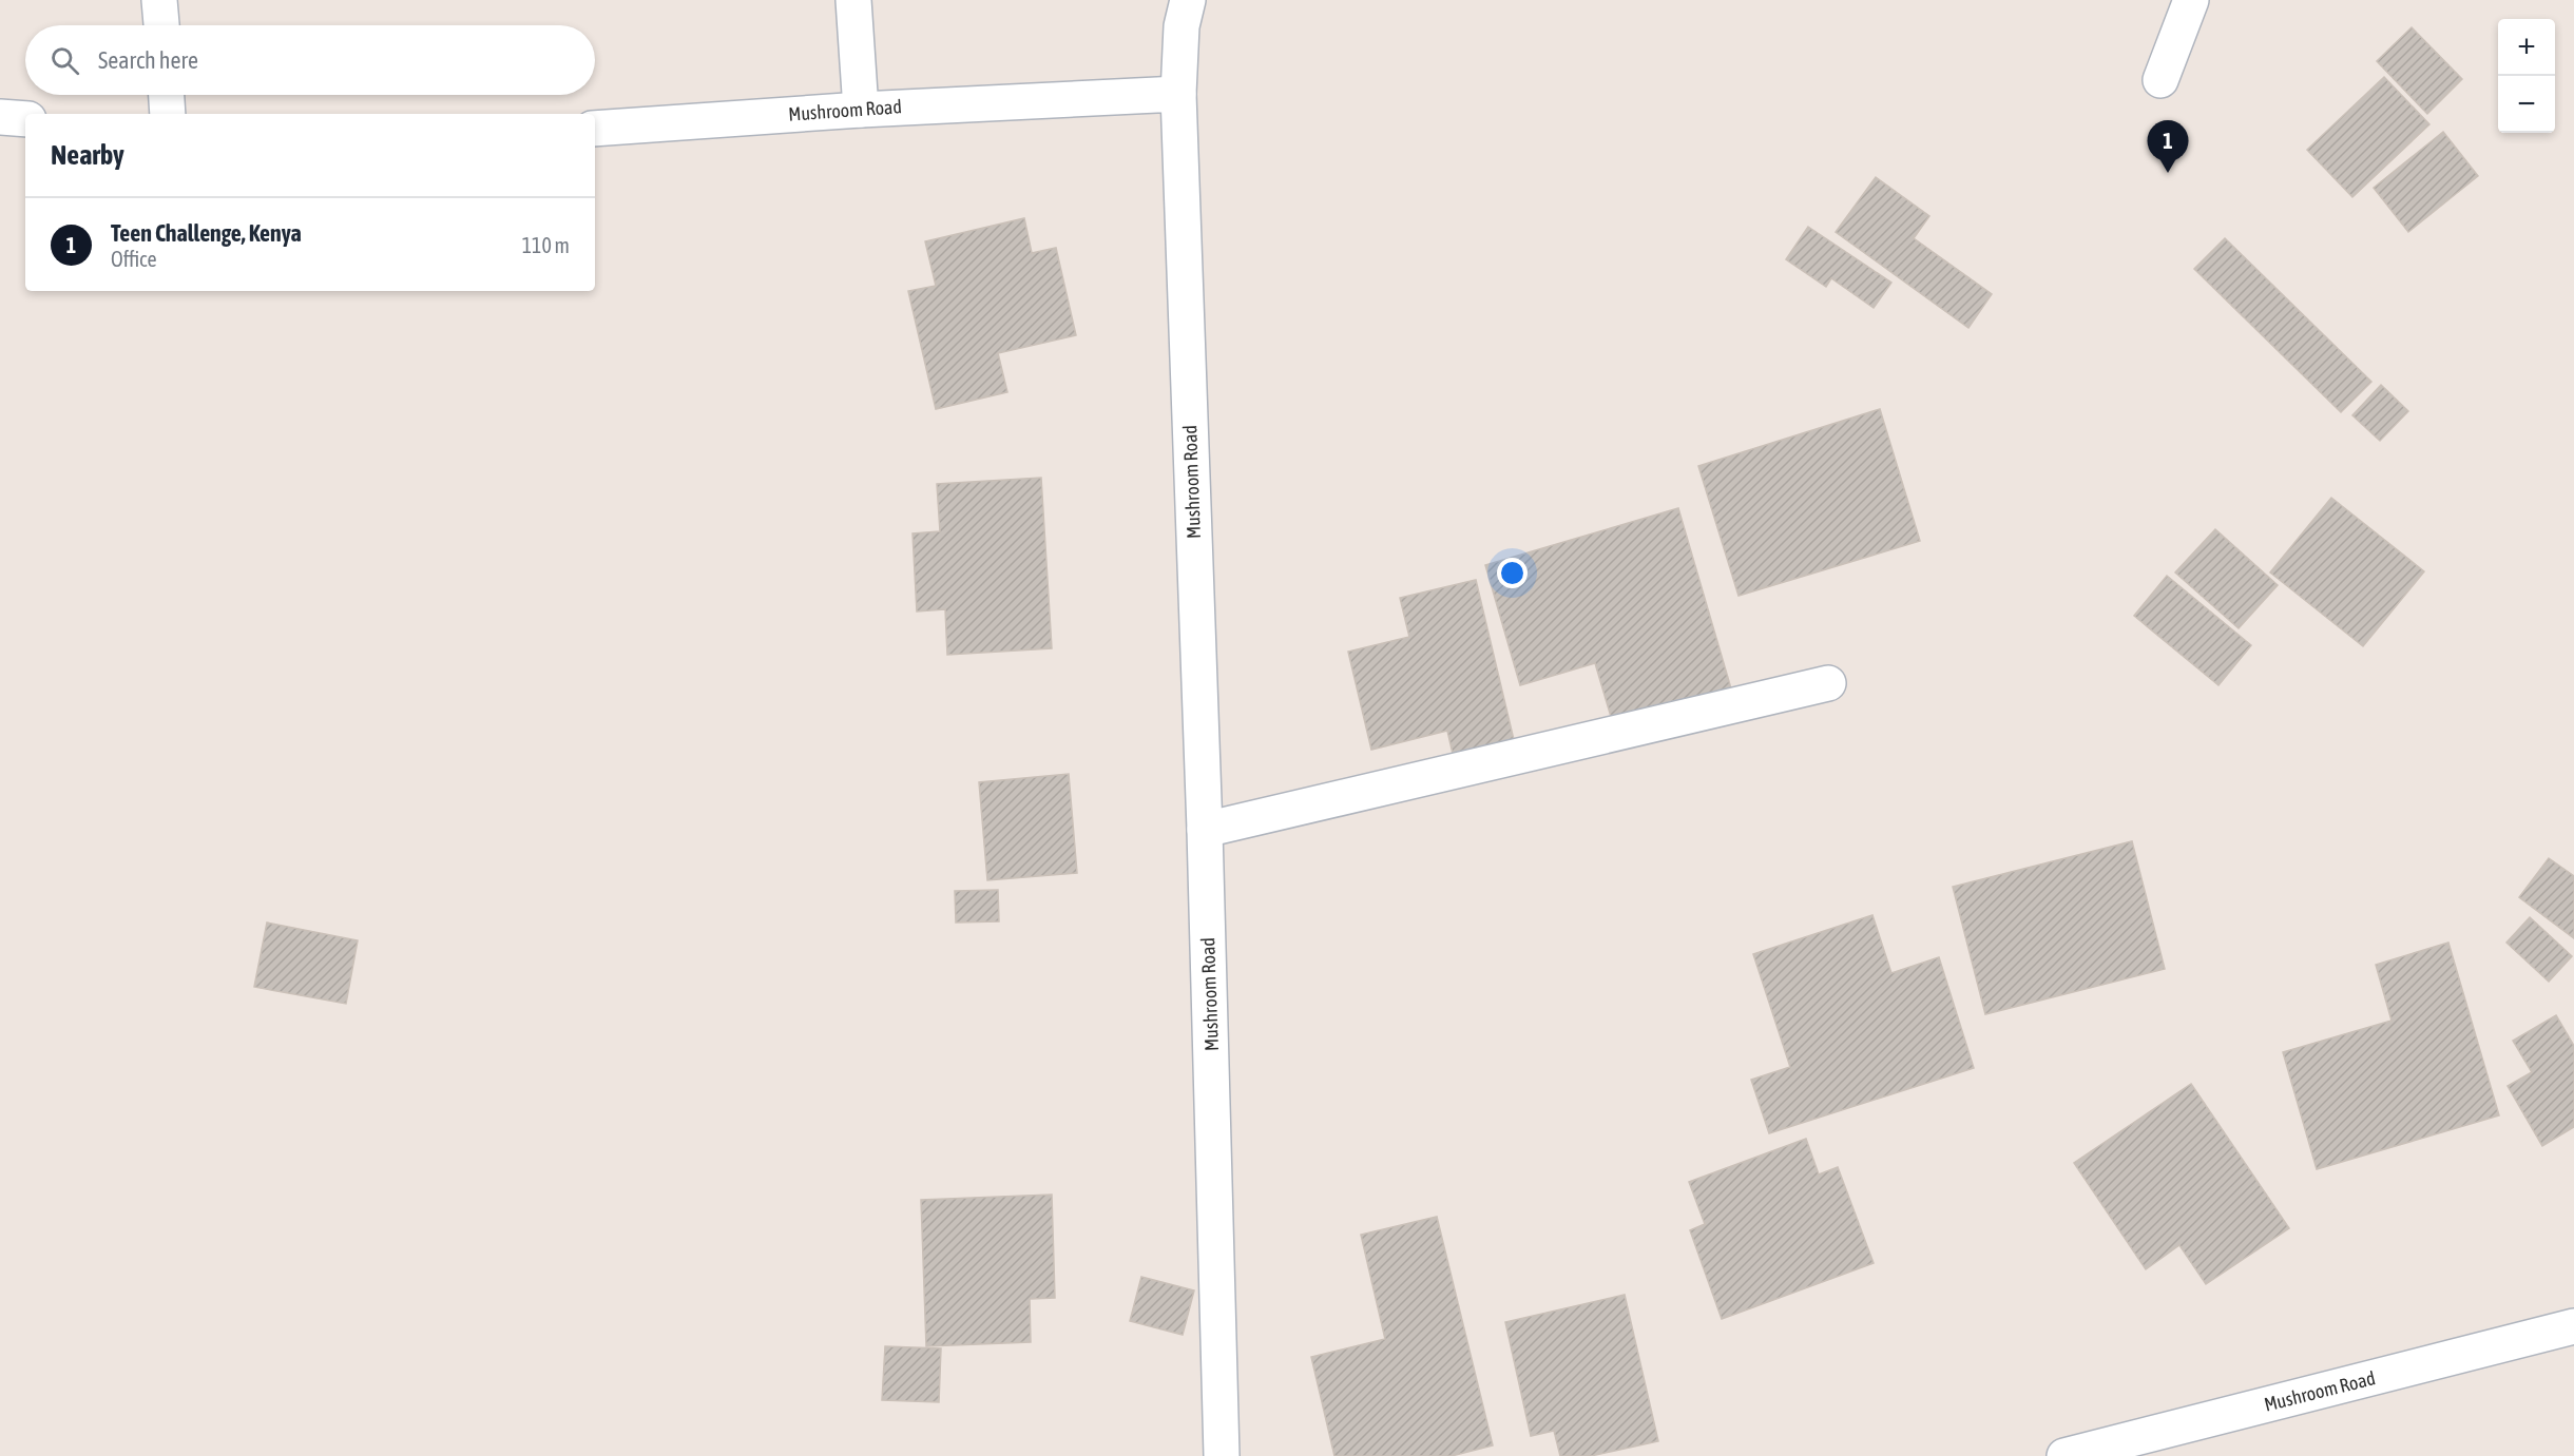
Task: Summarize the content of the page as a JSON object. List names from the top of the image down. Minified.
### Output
{"streets":{"street":["Mushroom Road"]},"page":{"map_buttons":["+","−"],"search":"Search here","heading":"Nearby","pins":"1","list":[{"mark":"1","name":"Teen Challenge, Kenya","note":"Office","value":"110 m"}]}}
